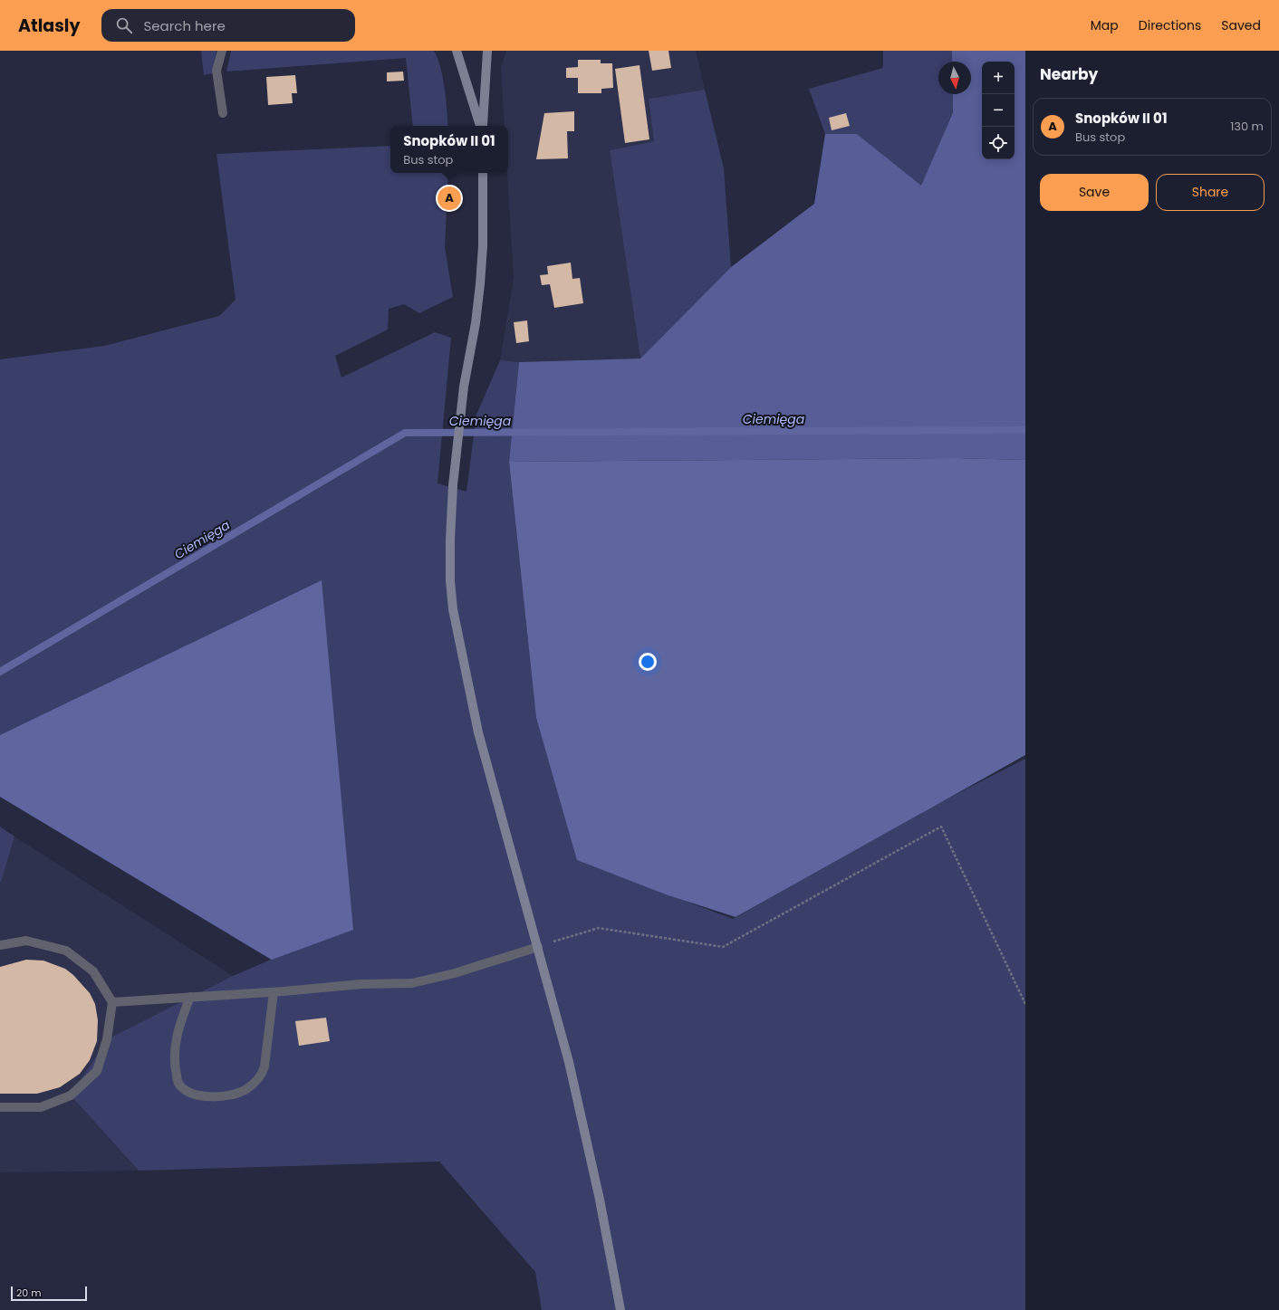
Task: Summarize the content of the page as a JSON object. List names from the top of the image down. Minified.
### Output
{"water":["Ciemięga"],"scale_bar":"20 m","north":"bottom","page":{"header":"Atlasly","search":"Search here","nav":["Map","Directions","Saved"],"heading":"Nearby","map_buttons":["+","−"],"list":[{"mark":"A","name":"Snopków II 01","note":"Bus stop","value":"130 m"}],"popup":["Snopków II 01","Bus stop"],"buttons":["Save","Share"],"pins":"A","scale":"20 m"}}
